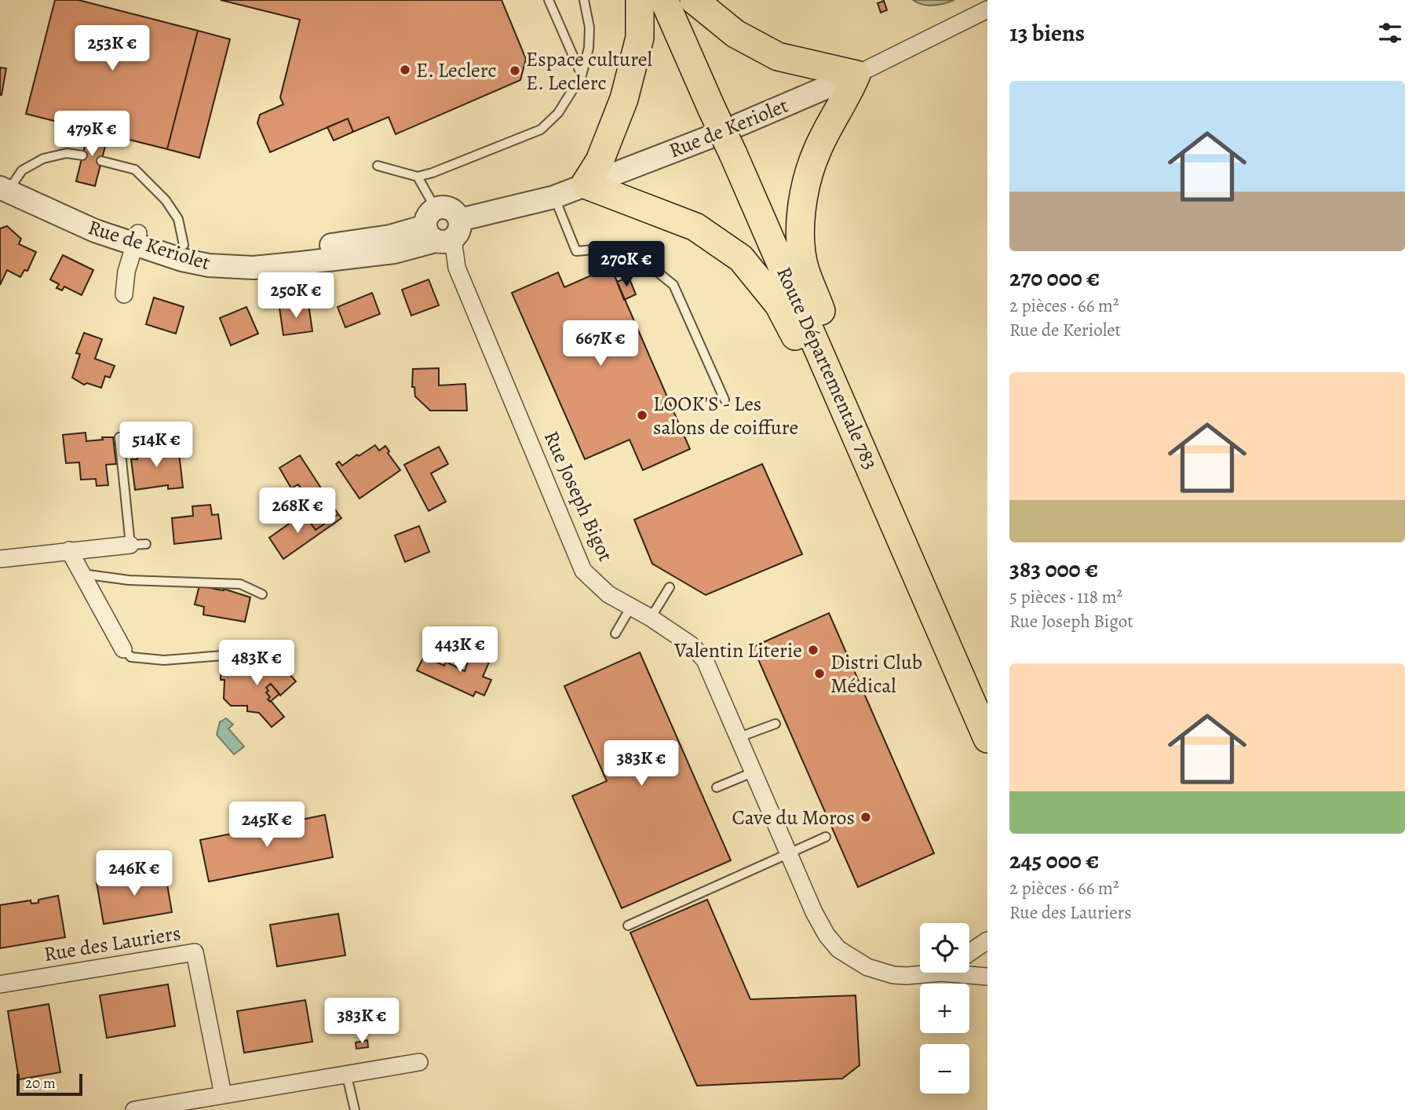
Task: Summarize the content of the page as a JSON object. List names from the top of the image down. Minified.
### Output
{"streets":{"main road":["Route Départementale 783"],"street":["Rue de Keriolet","Rue Joseph Bigot","Rue des Lauriers"]},"crossings":[["Rue de Keriolet","Rue Joseph Bigot"]],"places":["E. Leclerc","Espace culturel E. Leclerc","LOOK'S - Les salons de coiffure","Valentin Literie","Distri Club Médical","Cave du Moros"],"scale_bar":"20 m","page":{"heading":"13 biens","price":["253K €","479K €","270K €","250K €","667K €","514K €","268K €","443K €","483K €","383K €","245K €","246K €","383K €"],"list":[{"name":"270 000 €","note":"2 pièces · 66 m² · Rue de Keriolet"},{"name":"383 000 €","note":"5 pièces · 118 m² · Rue Joseph Bigot"},{"name":"245 000 €","note":"2 pièces · 66 m² · Rue des Lauriers"}],"map_buttons":["+","−"],"scale":"20 m"}}
